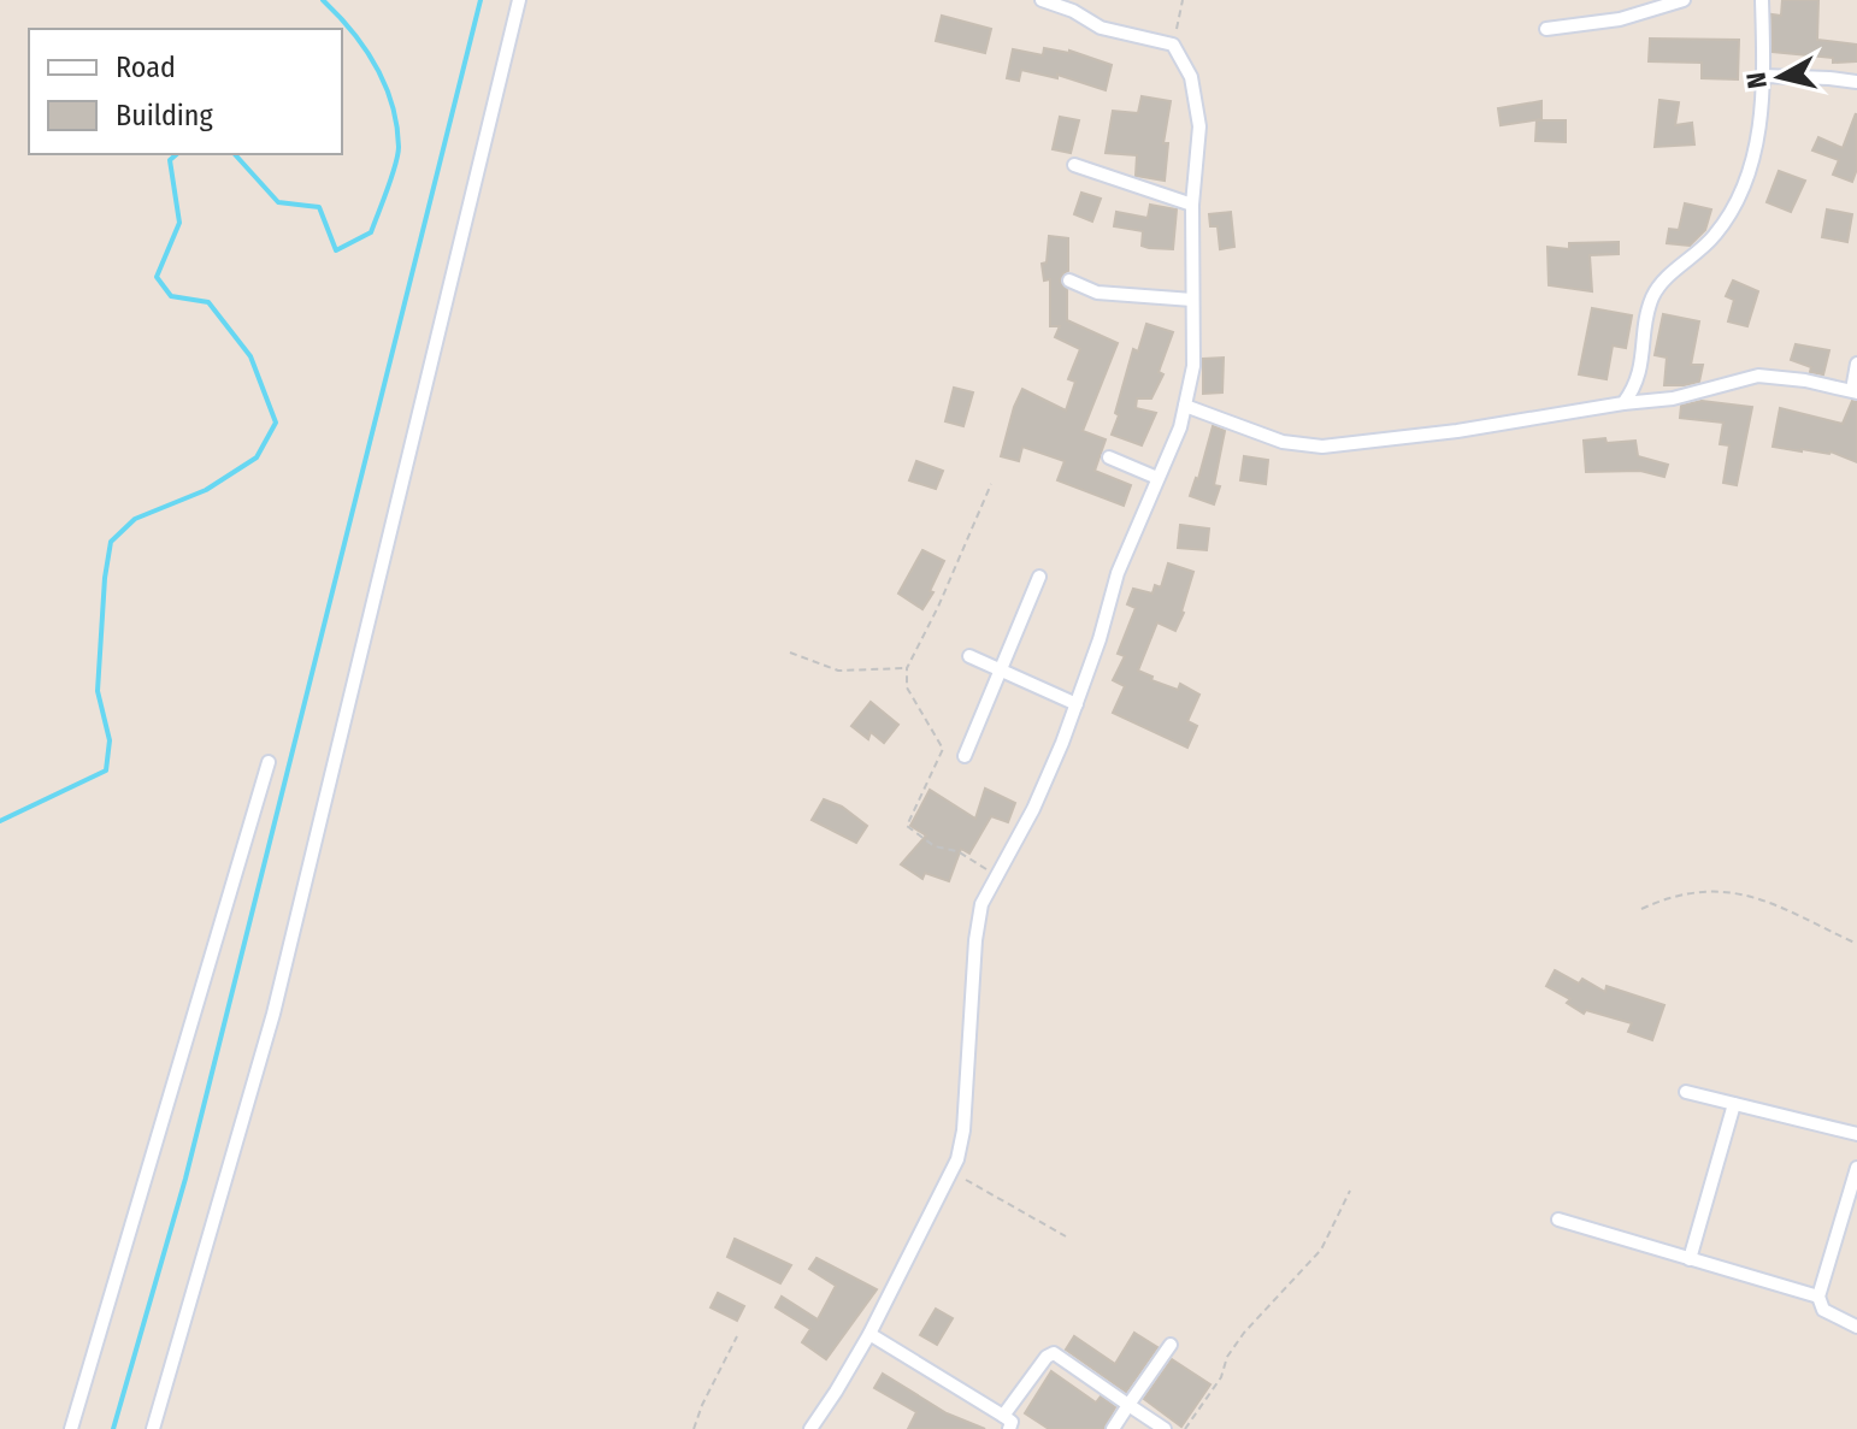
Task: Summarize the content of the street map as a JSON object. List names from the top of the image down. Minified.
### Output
{"legend":["Road","Building"],"north":"left"}
